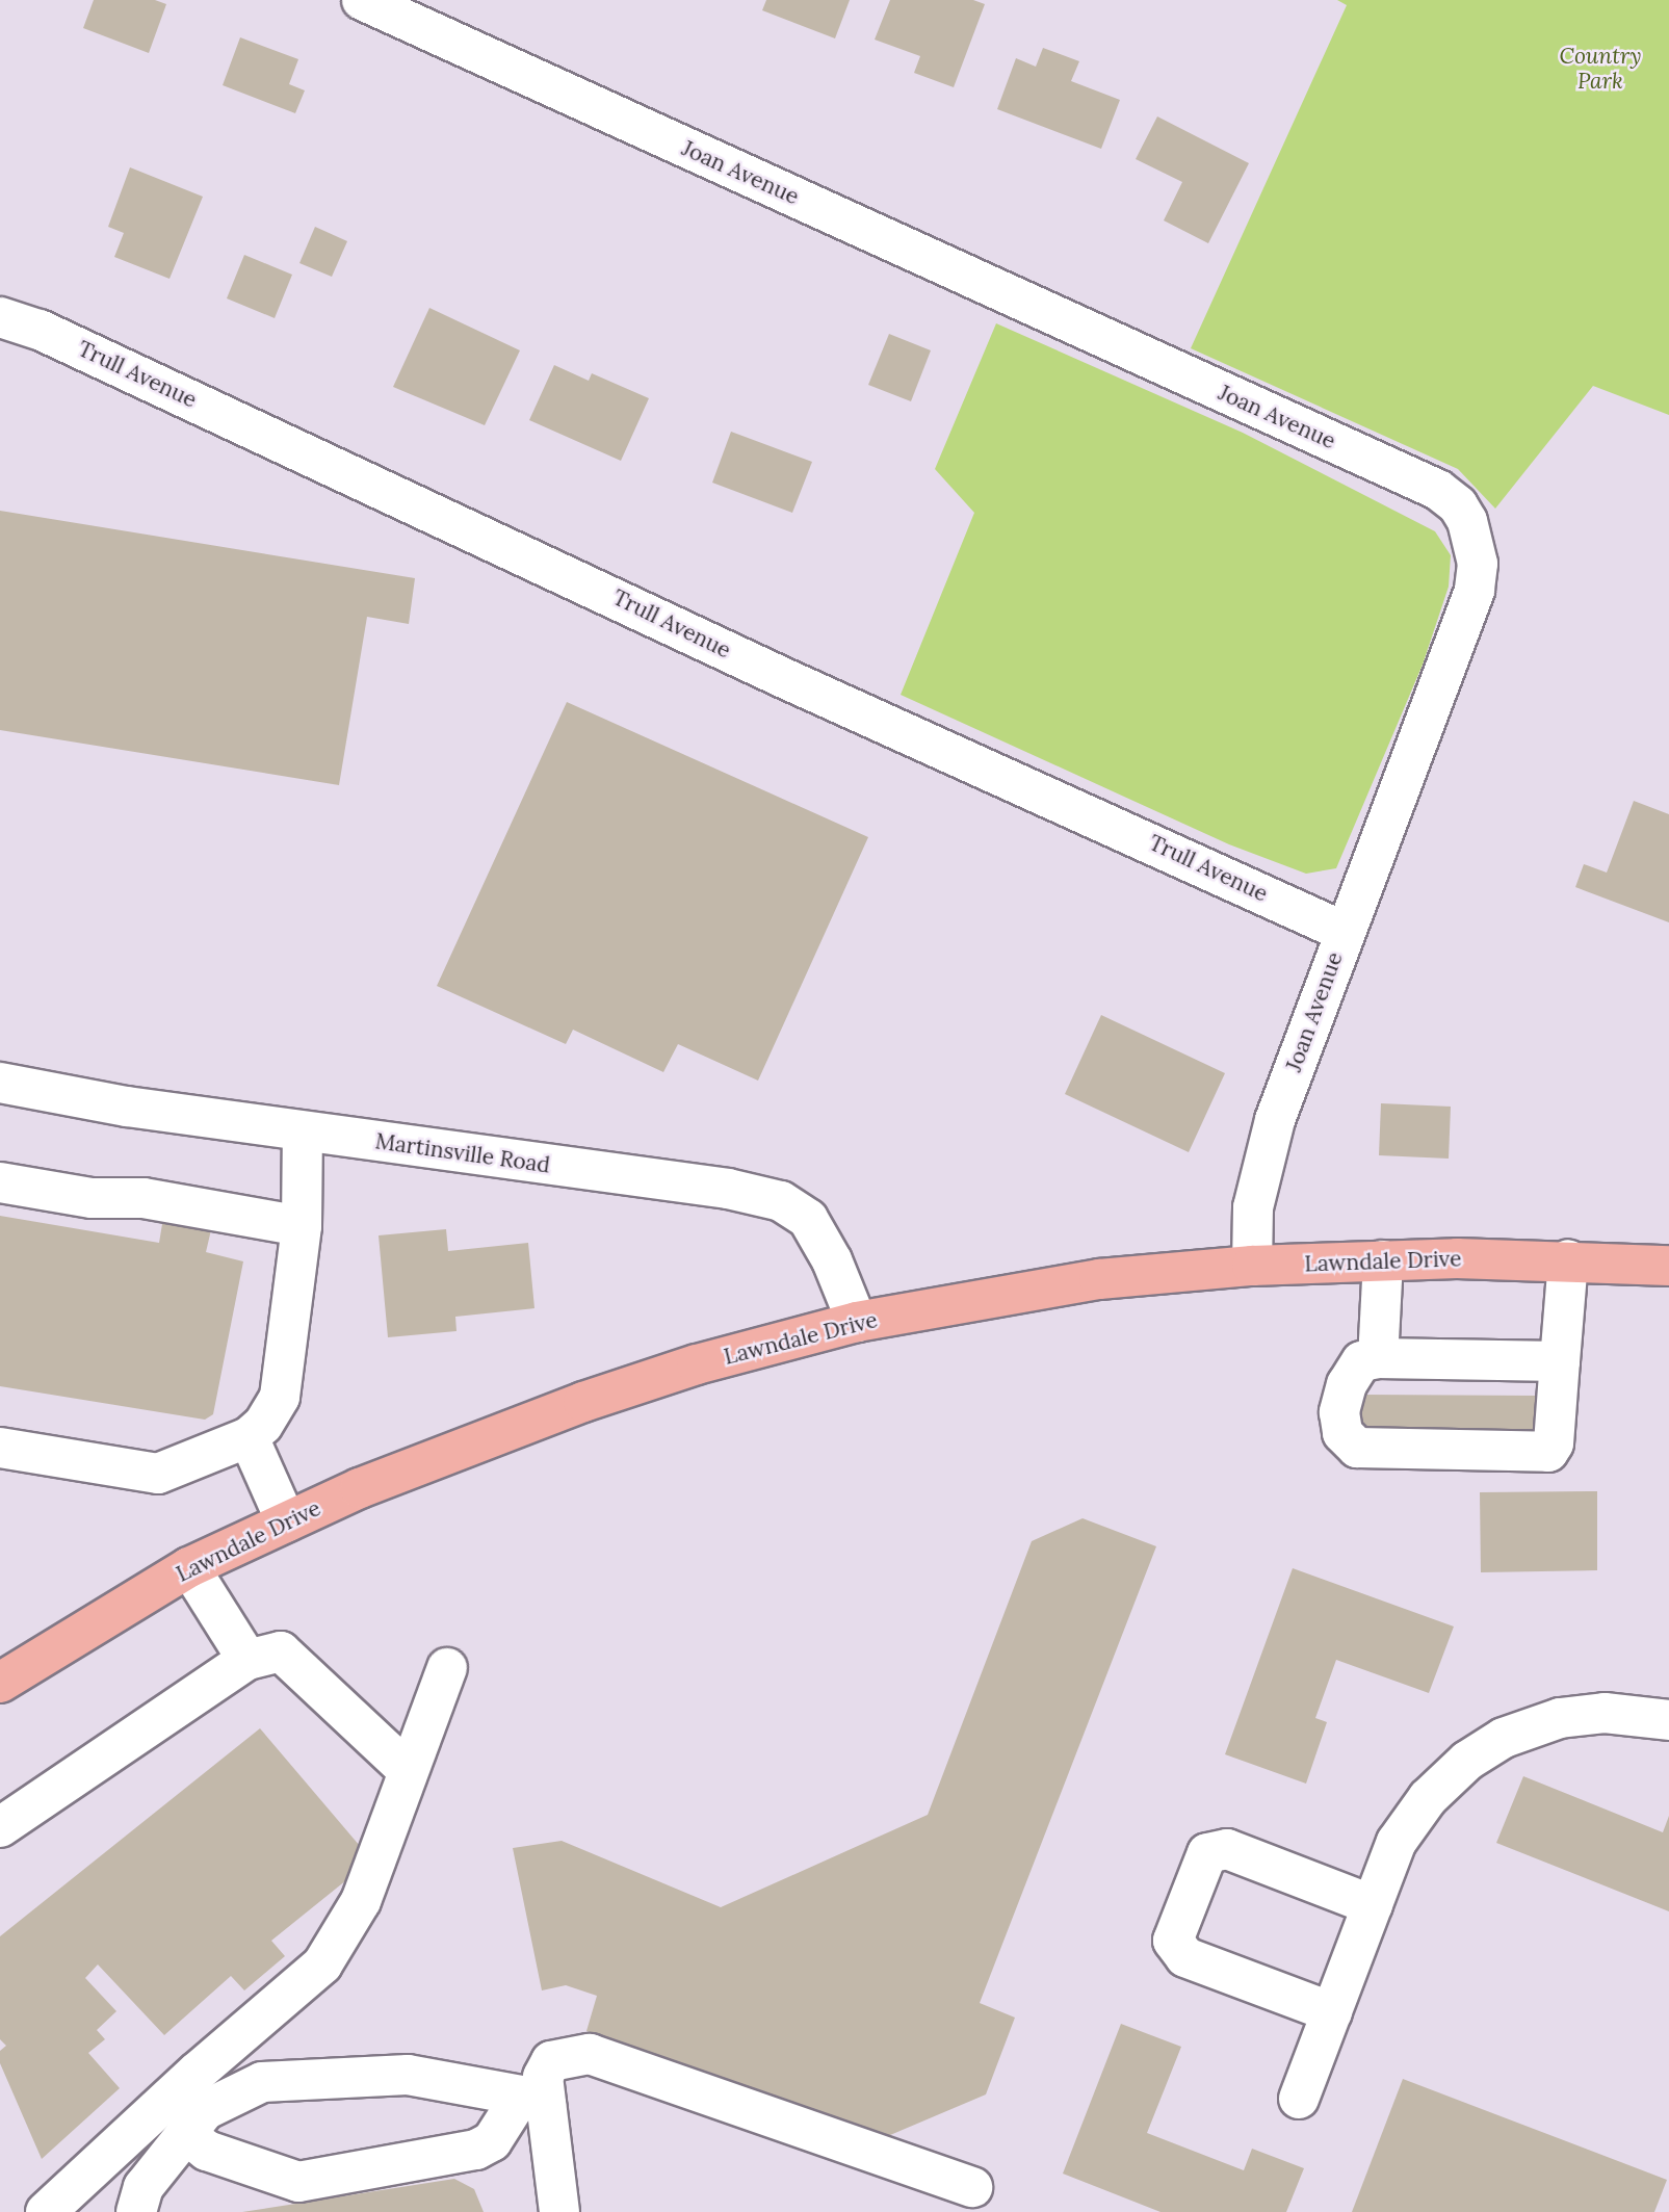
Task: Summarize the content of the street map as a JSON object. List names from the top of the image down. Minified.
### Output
{"streets":{"main road":["Lawndale Drive"],"street":["Joan Avenue","Trull Avenue","Martinsville Road"]},"crossings":[["Joan Avenue","Trull Avenue"],["Joan Avenue","Lawndale Drive"],["Martinsville Road","Lawndale Drive"]],"parks":["Country Park"]}
